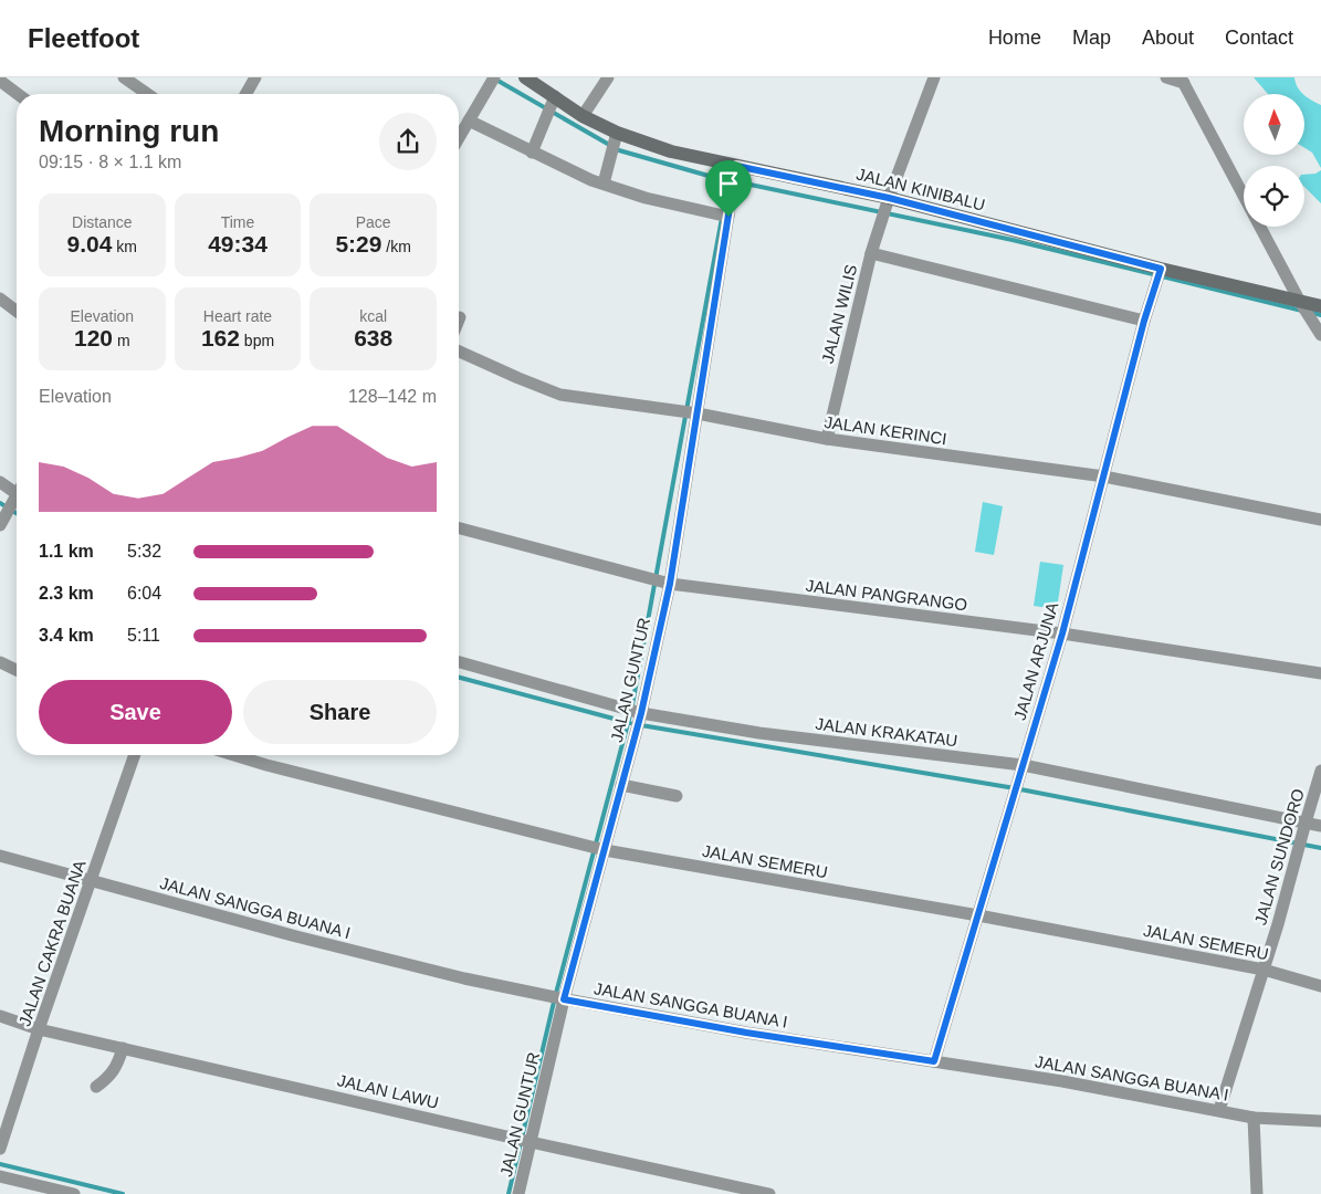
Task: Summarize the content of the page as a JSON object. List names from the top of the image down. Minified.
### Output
{"streets":{"street":["JALAN KINIBALU","JALAN WILIS","JALAN KERINCI","JALAN PANGRANGO","JALAN ARJUNA","JALAN GUNTUR","JALAN KRAKATAU","JALAN SUNDORO","JALAN SEMERU","JALAN SANGGA BUANA I","JALAN CAKRA BUANA","JALAN LAWU"]},"crossings":[["JALAN KINIBALU","JALAN WILIS"],["JALAN KINIBALU","JALAN ARJUNA"],["JALAN KINIBALU","JALAN GUNTUR"],["JALAN WILIS","JALAN KERINCI"],["JALAN KERINCI","JALAN ARJUNA"],["JALAN KERINCI","JALAN GUNTUR"],["JALAN PANGRANGO","JALAN ARJUNA"],["JALAN PANGRANGO","JALAN GUNTUR"],["JALAN ARJUNA","JALAN KRAKATAU"],["JALAN ARJUNA","JALAN SEMERU"],["JALAN ARJUNA","JALAN SANGGA BUANA I"],["JALAN GUNTUR","JALAN KRAKATAU"],["JALAN GUNTUR","JALAN SEMERU"],["JALAN GUNTUR","JALAN SANGGA BUANA I"],["JALAN GUNTUR","JALAN LAWU"],["JALAN KRAKATAU","JALAN SUNDORO"],["JALAN SUNDORO","JALAN SEMERU"],["JALAN SUNDORO","JALAN SANGGA BUANA I"],["JALAN SANGGA BUANA I","JALAN CAKRA BUANA"],["JALAN CAKRA BUANA","JALAN LAWU"]],"north":"top","page":{"header":"Fleetfoot","nav":["Home","Map","About","Contact"],"heading":["Morning run","09:15 · 8 × 1.1 km"],"stats":[["Distance","9.04 km"],["Time","49:34"],["Pace","5:29 /km"],["Elevation","120 m"],["Heart rate","162 bpm"],["kcal","638"]],"chart":["Elevation","128–142 m"],"list":[{"name":"1.1 km","note":"5:32"},{"name":"2.3 km","note":"6:04"},{"name":"3.4 km","note":"5:11"}],"buttons":["Save","Share"]}}
